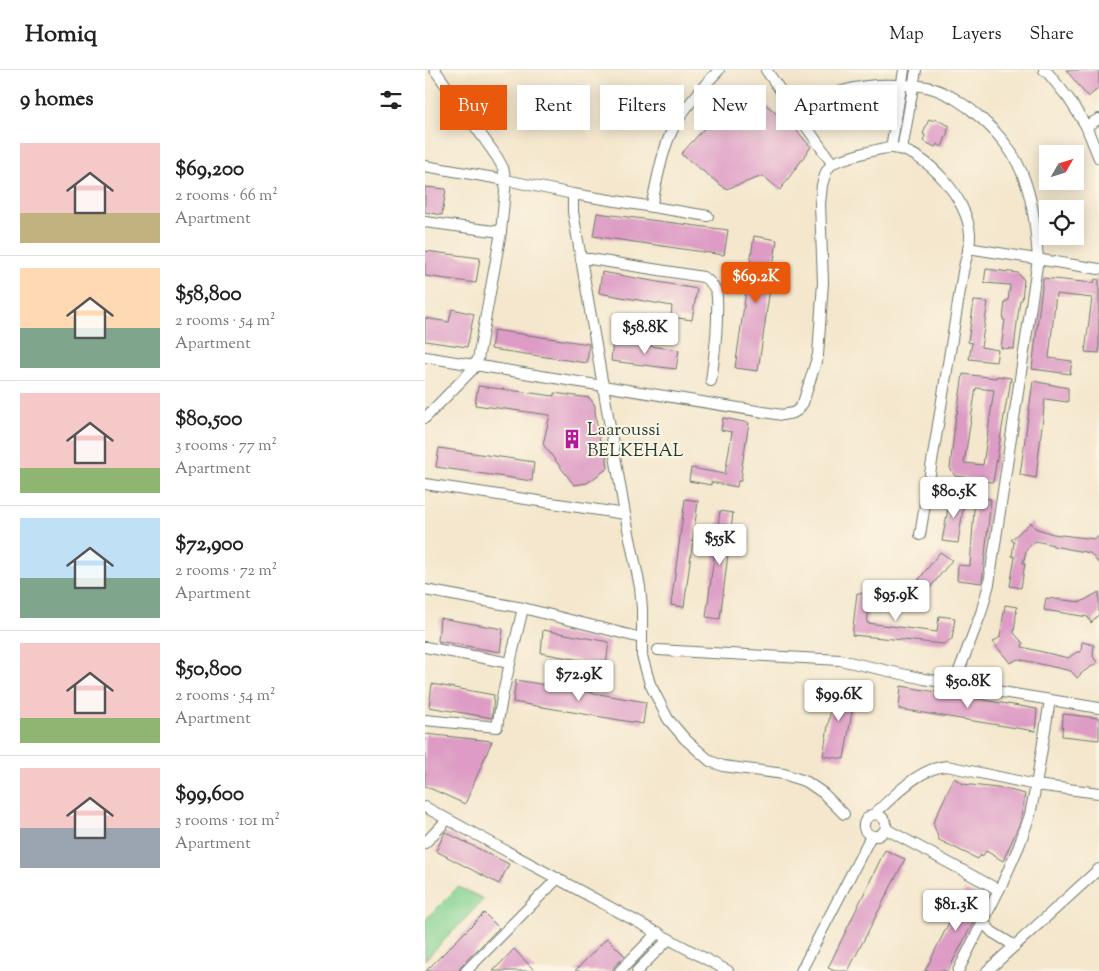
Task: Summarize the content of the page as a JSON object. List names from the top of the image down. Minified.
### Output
{"places":{"building":["Laaroussi BELKEHAL"]},"north":"top right","page":{"header":"Homiq","nav":["Map","Layers","Share"],"heading":"9 homes","chip":["Buy","Rent","Filters","New","Apartment"],"list":[{"name":"$69,200","note":"2 rooms · 66 m² · Apartment"},{"name":"$58,800","note":"2 rooms · 54 m² · Apartment"},{"name":"$80,500","note":"3 rooms · 77 m² · Apartment"},{"name":"$72,900","note":"2 rooms · 72 m² · Apartment"},{"name":"$50,800","note":"2 rooms · 54 m² · Apartment"},{"name":"$99,600","note":"3 rooms · 101 m² · Apartment"}],"price":["$69.2K","$58.8K","$80.5K","$55K","$95.9K","$72.9K","$50.8K","$99.6K","$81.3K"]}}
